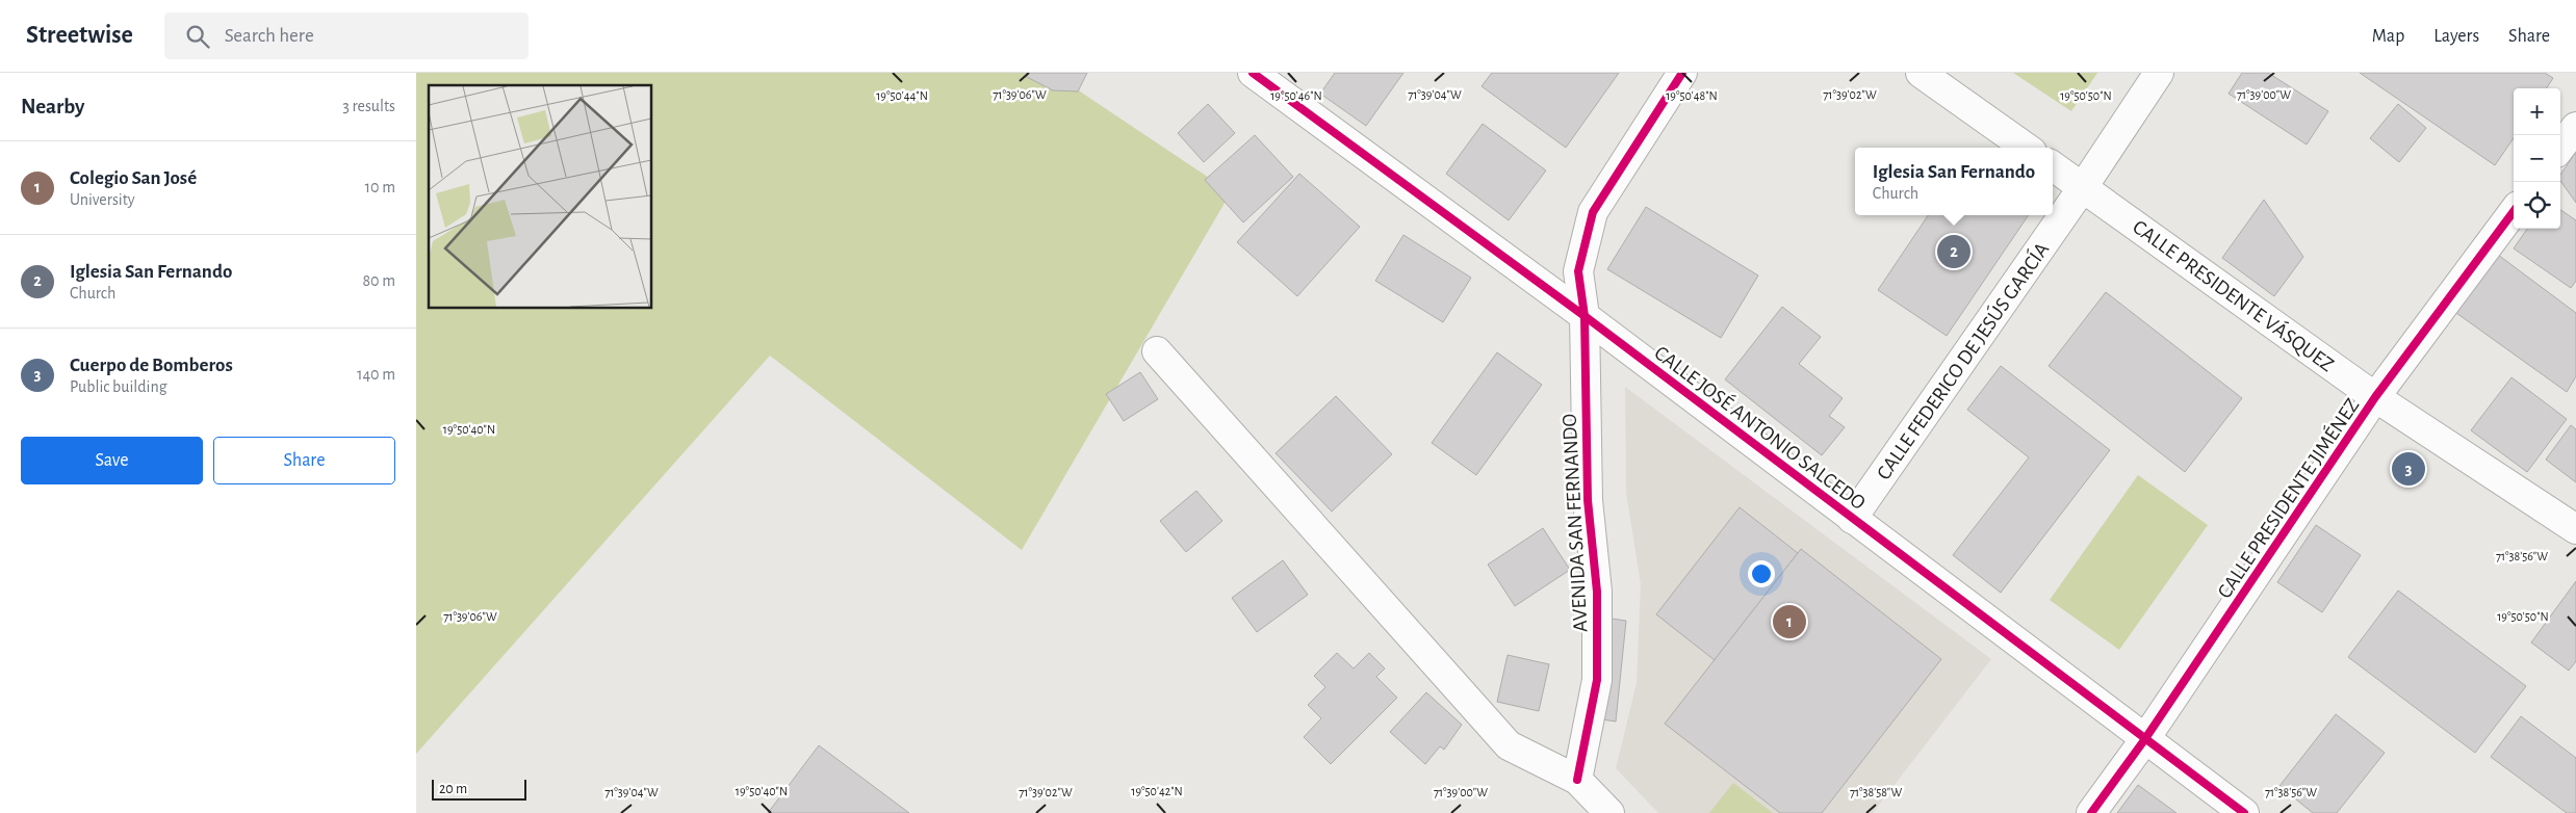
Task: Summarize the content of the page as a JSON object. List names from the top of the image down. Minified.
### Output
{"streets":{"street":["CALLE PRESIDENTE VÁSQUEZ","CALLE FEDERICO DE JESÚS GARCÍA","CALLE JOSÉ ANTONIO SALCEDO","CALLE PRESIDENTE JIMÉNEZ","AVENIDA SAN FERNANDO"]},"crossings":[["CALLE PRESIDENTE VÁSQUEZ","CALLE FEDERICO DE JESÚS GARCÍA"],["CALLE PRESIDENTE VÁSQUEZ","CALLE PRESIDENTE JIMÉNEZ"],["CALLE FEDERICO DE JESÚS GARCÍA","CALLE JOSÉ ANTONIO SALCEDO"],["CALLE JOSÉ ANTONIO SALCEDO","CALLE PRESIDENTE JIMÉNEZ"],["CALLE JOSÉ ANTONIO SALCEDO","AVENIDA SAN FERNANDO"]],"scale_bar":"20 m","page":{"header":"Streetwise","search":"Search here","nav":["Map","Layers","Share"],"heading":["Nearby","3 results"],"map_buttons":["+","−"],"list":[{"mark":"1","name":"Colegio San José","note":"University","value":"10 m"},{"mark":"2","name":"Iglesia San Fernando","note":"Church","value":"80 m"},{"mark":"3","name":"Cuerpo de Bomberos","note":"Public building","value":"140 m"}],"popup":["Iglesia San Fernando","Church"],"pins":["2","3","1"],"buttons":["Save","Share"],"scale":"20 m"},"coordinates":["71°39'06\"W","71°39'04\"W","71°39'02\"W","71°39'00\"W","19°50'44\"N","19°50'46\"N","19°50'48\"N","19°50'50\"N","19°50'40\"N","71°38'56\"W","19°50'42\"N","71°38'58\"W"]}
